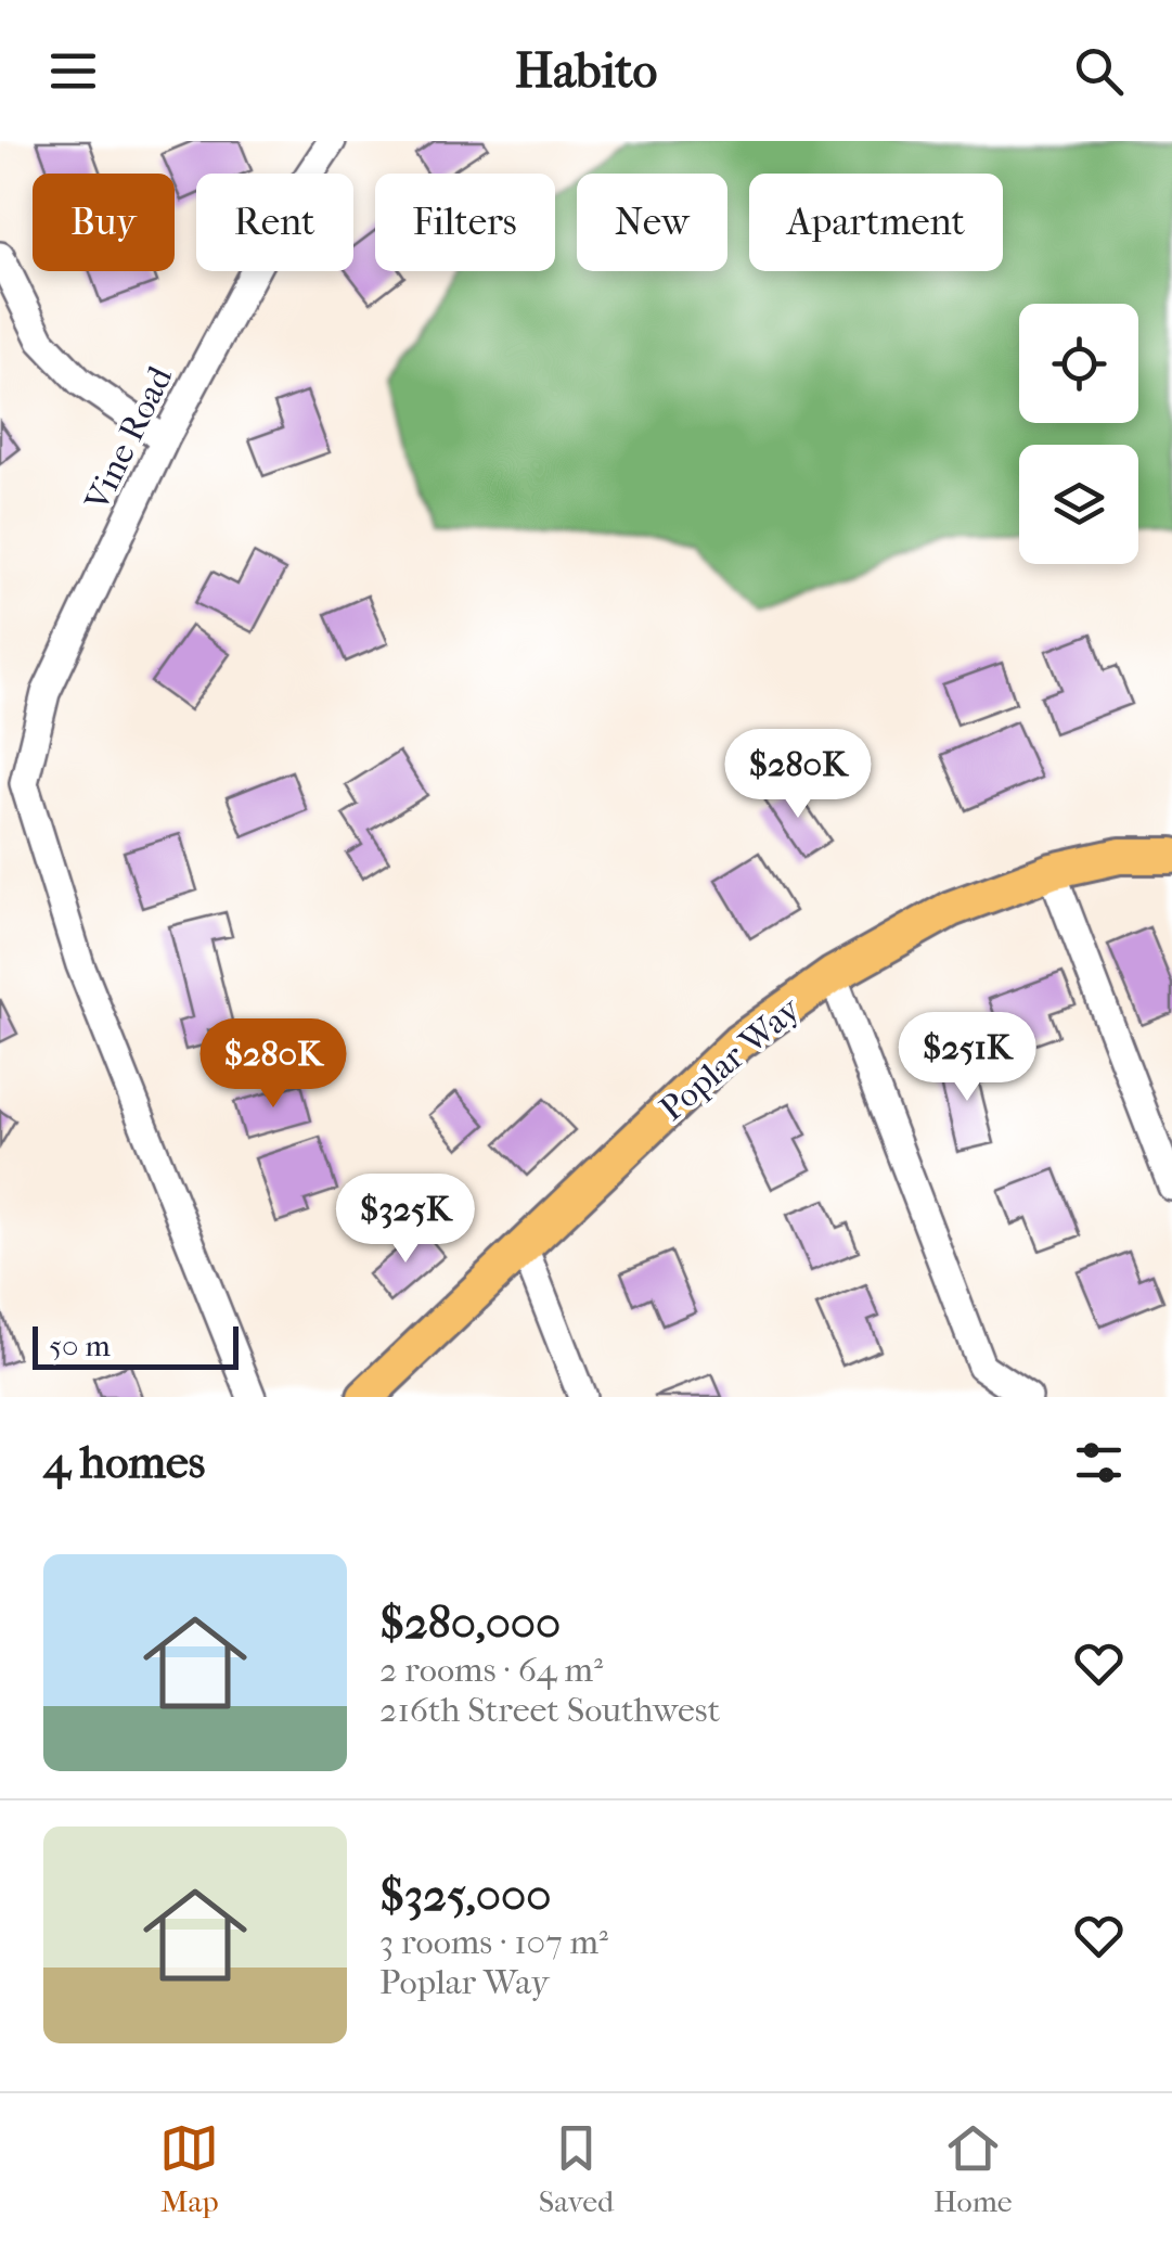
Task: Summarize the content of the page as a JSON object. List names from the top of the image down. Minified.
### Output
{"streets":{"main road":["Poplar Way"],"street":["Vine Road"]},"scale_bar":"50 m","page":{"header":"Habito","chip":["Buy","Rent","Filters","New","Apartment"],"price":["$280K","$251K","$280K","$325K"],"scale":"50 m","heading":"4 homes","list":[{"name":"$280,000","note":"2 rooms · 64 m² · 216th Street Southwest"},{"name":"$325,000","note":"3 rooms · 107 m² · Poplar Way"}],"tabs":["Map","Saved","Home"]}}
